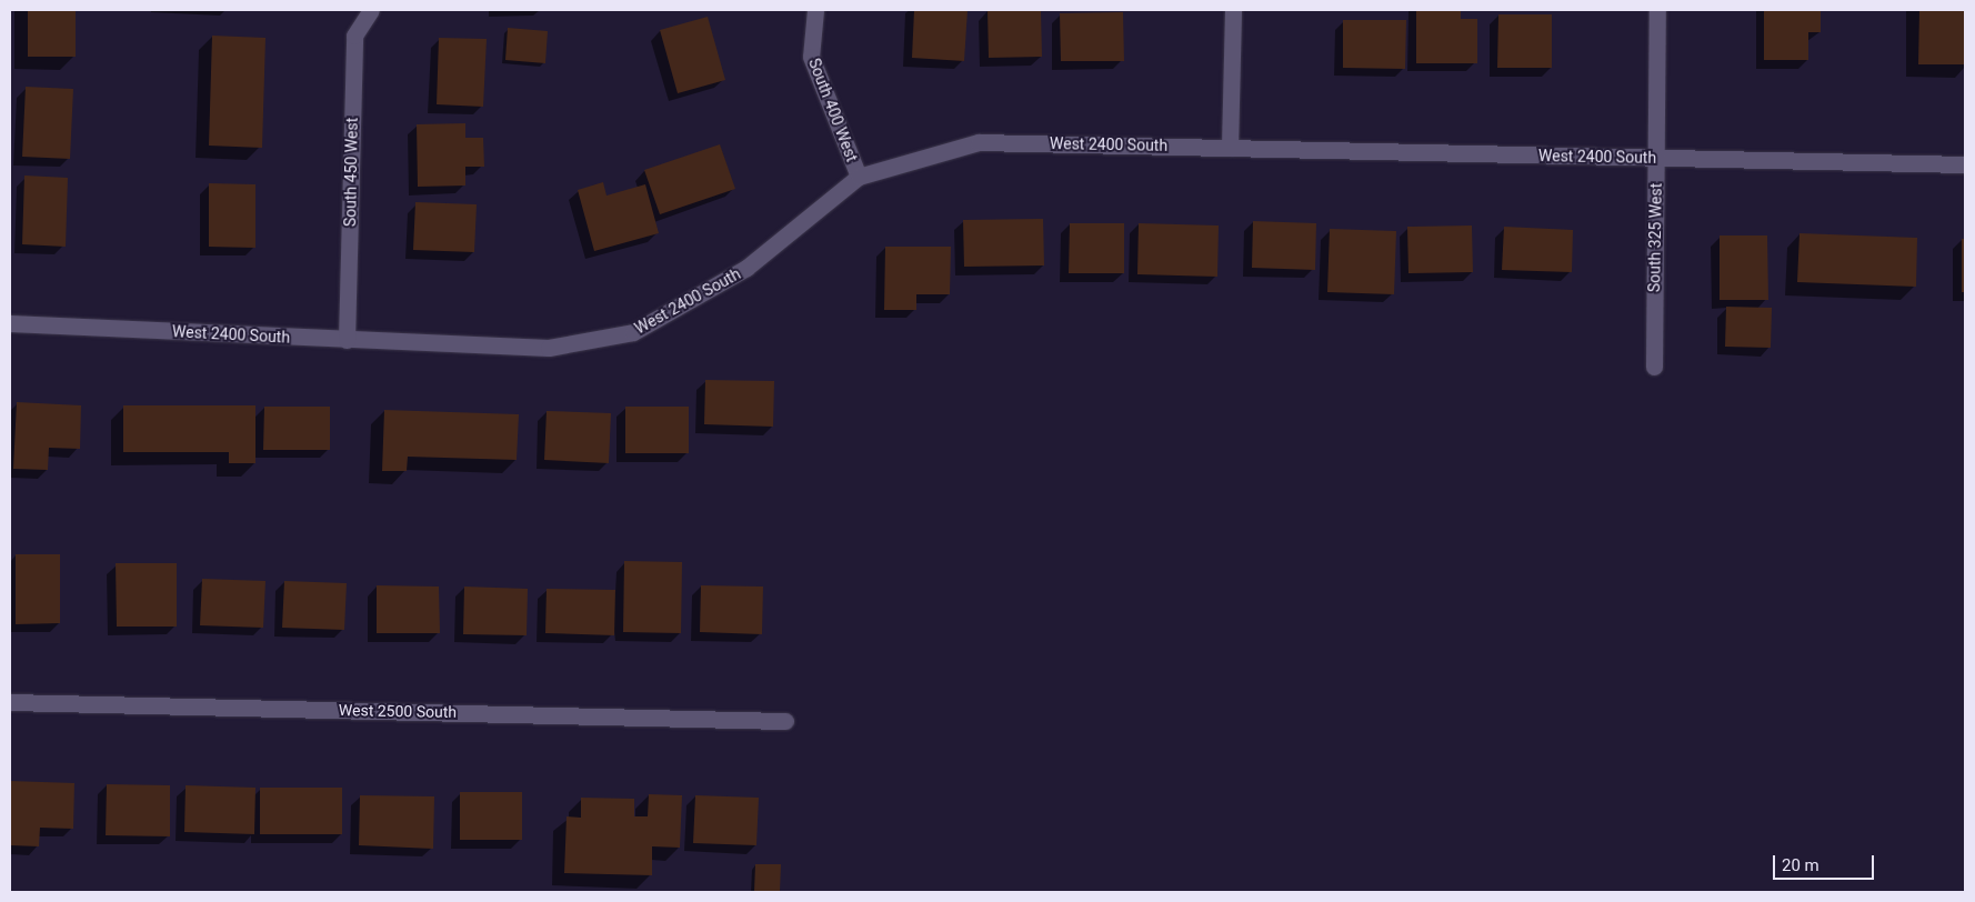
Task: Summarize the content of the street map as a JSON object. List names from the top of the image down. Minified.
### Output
{"streets":{"street":["South 400 West","West 2400 South","South 450 West","South 325 West","West 2500 South"]},"crossings":[["South 400 West","West 2400 South"],["West 2400 South","South 450 West"],["West 2400 South","South 325 West"]],"scale_bar":"20 m"}
